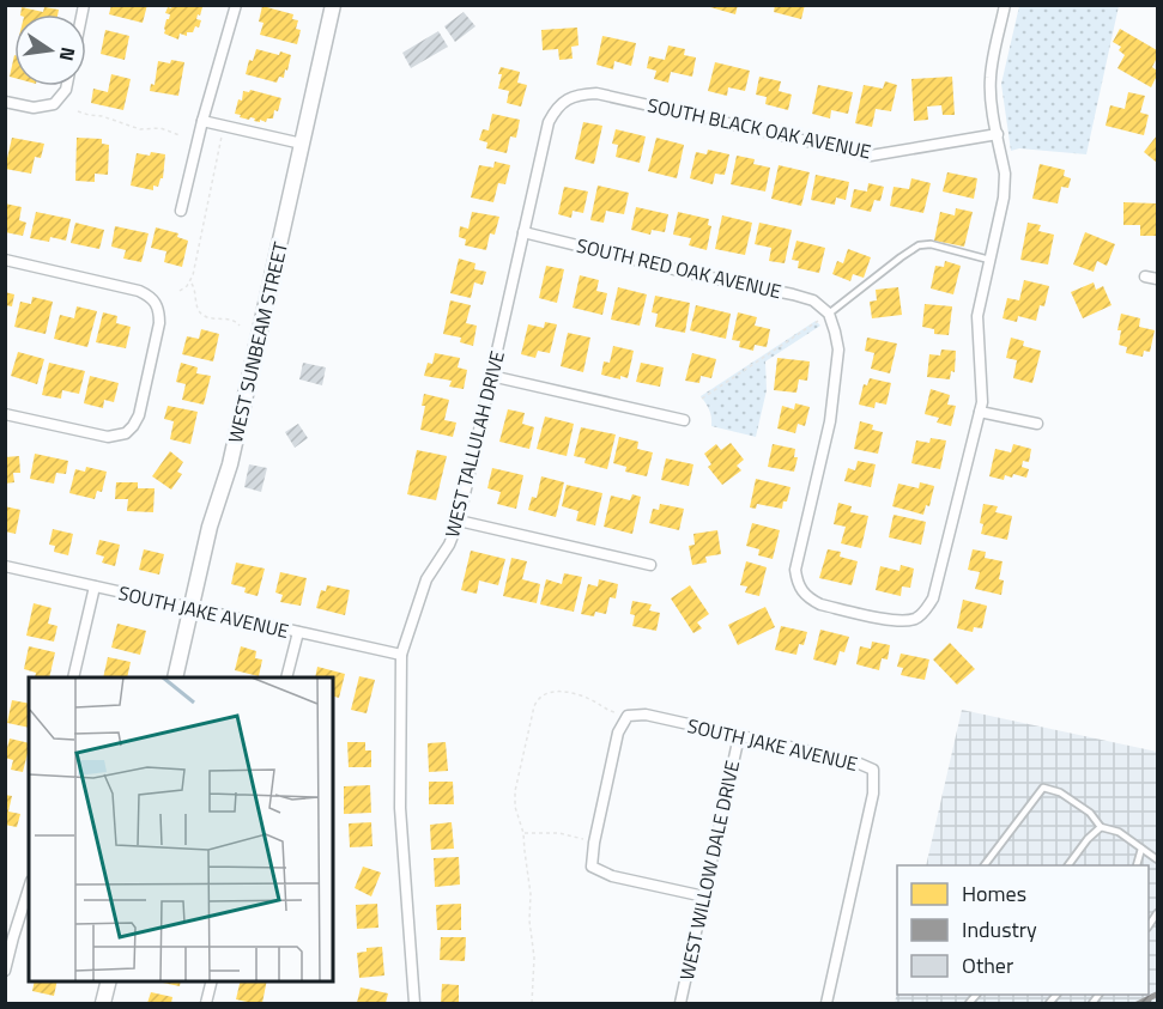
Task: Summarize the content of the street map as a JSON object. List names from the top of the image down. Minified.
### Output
{"streets":{"street":["SOUTH BLACK OAK AVENUE","SOUTH RED OAK AVENUE","WEST SUNBEAM STREET","WEST TALLULAH DRIVE","SOUTH JAKE AVENUE","WEST WILLOW DALE DRIVE"]},"crossings":[["SOUTH BLACK OAK AVENUE","WEST TALLULAH DRIVE"],["SOUTH RED OAK AVENUE","WEST TALLULAH DRIVE"],["WEST SUNBEAM STREET","SOUTH JAKE AVENUE"],["WEST TALLULAH DRIVE","SOUTH JAKE AVENUE"],["SOUTH JAKE AVENUE","WEST WILLOW DALE DRIVE"]],"legend":["Homes","Industry","Other"],"north":"right"}
